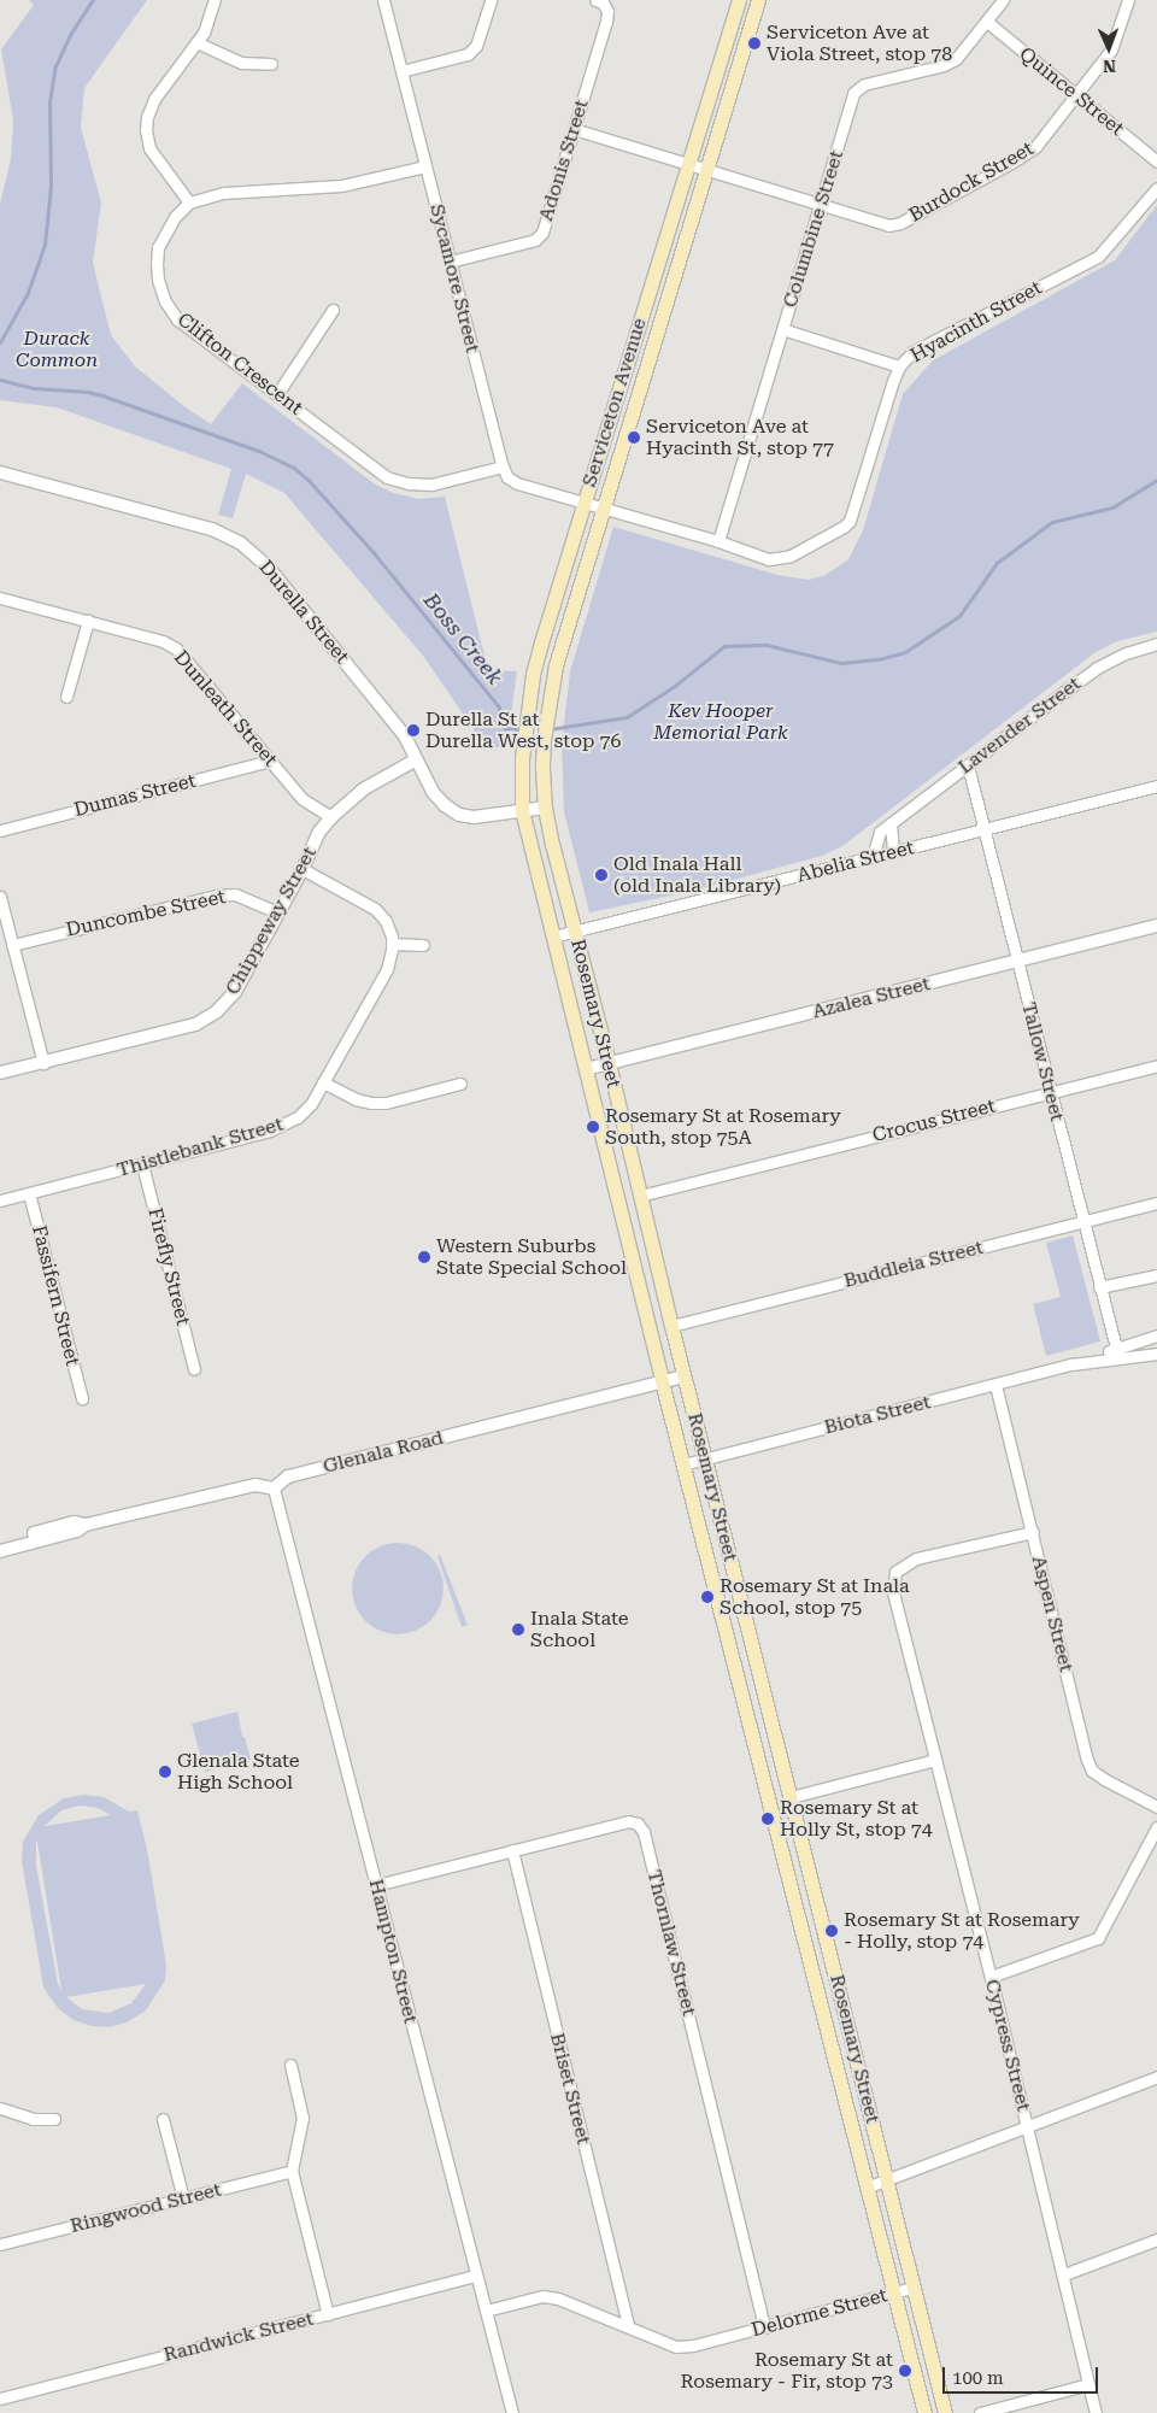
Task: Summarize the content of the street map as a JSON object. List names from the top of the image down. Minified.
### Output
{"streets":{"main road":["Serviceton Avenue","Rosemary Street"],"street":["Quince Street","Adonis Street","Burdock Street","Columbine Street","Sycamore Street","Hyacinth Street","Clifton Crescent","Durella Street","Dunleath Street","Lavender Street","Dumas Street","Abelia Street","Duncombe Street","Chippeway Street","Azalea Street","Tallow Street","Crocus Street","Thistlebank Street","Buddleia Street","Firefly Street","Fassifern Street","Biota Street","Glenala Road","Aspen Street","Thornlaw Street","Hampton Street","Cypress Street","Briset Street","Ringwood Street","Delorme Street","Randwick Street"]},"crossings":[["Quince Street","Burdock Street"],["Quince Street","Columbine Street"],["Adonis Street","Burdock Street"],["Adonis Street","Sycamore Street"],["Burdock Street","Columbine Street"],["Burdock Street","Serviceton Avenue"],["Columbine Street","Hyacinth Street"],["Sycamore Street","Clifton Crescent"],["Hyacinth Street","Serviceton Avenue"],["Serviceton Avenue","Durella Street"],["Serviceton Avenue","Rosemary Street"],["Durella Street","Chippeway Street"],["Durella Street","Rosemary Street"],["Dunleath Street","Dumas Street"],["Dunleath Street","Chippeway Street"],["Lavender Street","Abelia Street"],["Lavender Street","Tallow Street"],["Abelia Street","Rosemary Street"],["Abelia Street","Tallow Street"],["Duncombe Street","Chippeway Street"],["Azalea Street","Rosemary Street"],["Azalea Street","Tallow Street"],["Rosemary Street","Crocus Street"],["Rosemary Street","Buddleia Street"],["Rosemary Street","Biota Street"],["Rosemary Street","Glenala Road"],["Rosemary Street","Delorme Street"],["Tallow Street","Crocus Street"],["Tallow Street","Buddleia Street"],["Tallow Street","Biota Street"],["Thistlebank Street","Firefly Street"],["Thistlebank Street","Fassifern Street"],["Biota Street","Aspen Street"],["Glenala Road","Hampton Street"],["Aspen Street","Cypress Street"],["Thornlaw Street","Hampton Street"],["Thornlaw Street","Briset Street"],["Thornlaw Street","Delorme Street"],["Hampton Street","Delorme Street"],["Hampton Street","Randwick Street"],["Briset Street","Delorme Street"]],"water":["Boss Creek"],"parks":["Durack Common","Kev Hooper Memorial Park"],"places":["Serviceton Ave at Viola Street, stop 78","Serviceton Ave at Hyacinth St, stop 77","Durella St at Durella West, stop 76","Old Inala Hall (old Inala Library)","Rosemary St at Rosemary South, stop 75A","Western Suburbs State Special School","Rosemary St at Inala School, stop 75","Inala State School","Glenala State High School","Rosemary St at Holly St, stop 74","Rosemary St at Rosemary - Holly, stop 74","Rosemary St at Rosemary - Fir, stop 73"],"scale_bar":"100 m","north":"bottom"}
